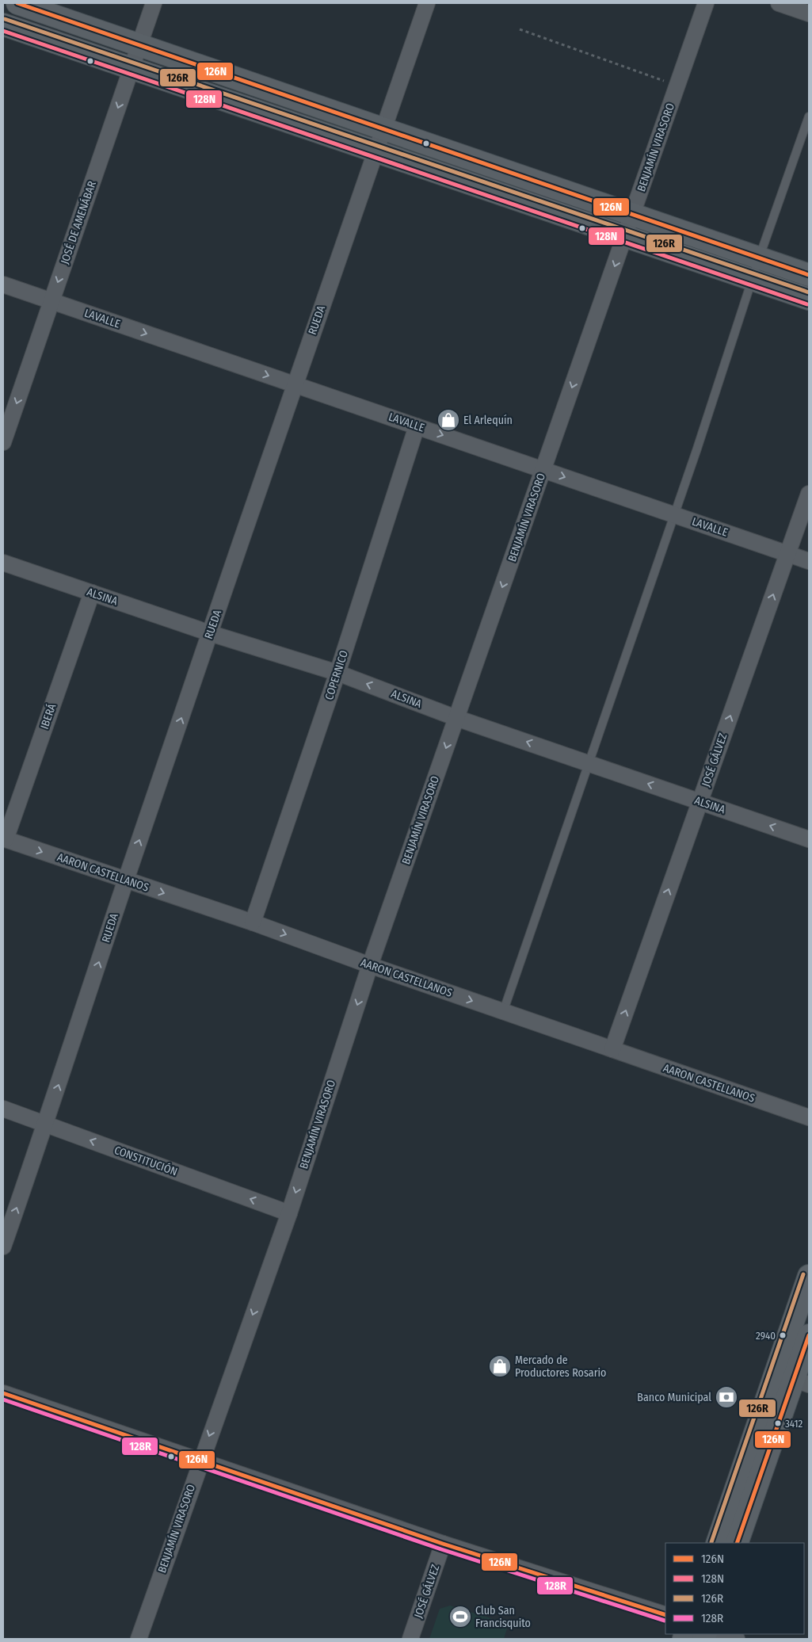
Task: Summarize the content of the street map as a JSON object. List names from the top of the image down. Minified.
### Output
{"streets":{"street":["BENJAMÍN VIRASORO","JOSÉ DE AMENÁBAR","LAVALLE","RUEDA","ALSINA","COPERNICO","IBERÁ","JOSÉ GÁLVEZ","AARON CASTELLANOS","CONSTITUCIÓN"]},"crossings":[["BENJAMÍN VIRASORO","LAVALLE"],["BENJAMÍN VIRASORO","ALSINA"],["BENJAMÍN VIRASORO","AARON CASTELLANOS"],["BENJAMÍN VIRASORO","CONSTITUCIÓN"],["JOSÉ DE AMENÁBAR","LAVALLE"],["LAVALLE","RUEDA"],["LAVALLE","COPERNICO"],["LAVALLE","JOSÉ GÁLVEZ"],["RUEDA","ALSINA"],["RUEDA","AARON CASTELLANOS"],["RUEDA","CONSTITUCIÓN"],["ALSINA","COPERNICO"],["ALSINA","IBERÁ"],["ALSINA","JOSÉ GÁLVEZ"],["COPERNICO","AARON CASTELLANOS"],["IBERÁ","AARON CASTELLANOS"],["JOSÉ GÁLVEZ","AARON CASTELLANOS"]],"one_way":["BENJAMÍN VIRASORO","JOSÉ DE AMENÁBAR","LAVALLE","RUEDA","ALSINA","JOSÉ GÁLVEZ","AARON CASTELLANOS","CONSTITUCIÓN"],"places":{"shop":["El Arlequín","Mercado de Productores Rosario"],"other":["2940","3412"],"bank":["Banco Municipal"],"sports":["Club San Francisquito"]},"lines":["transit line 126N","transit line 126R","transit line 128N","transit line 128R"],"legend":["126N","128N","126R","128R"]}
